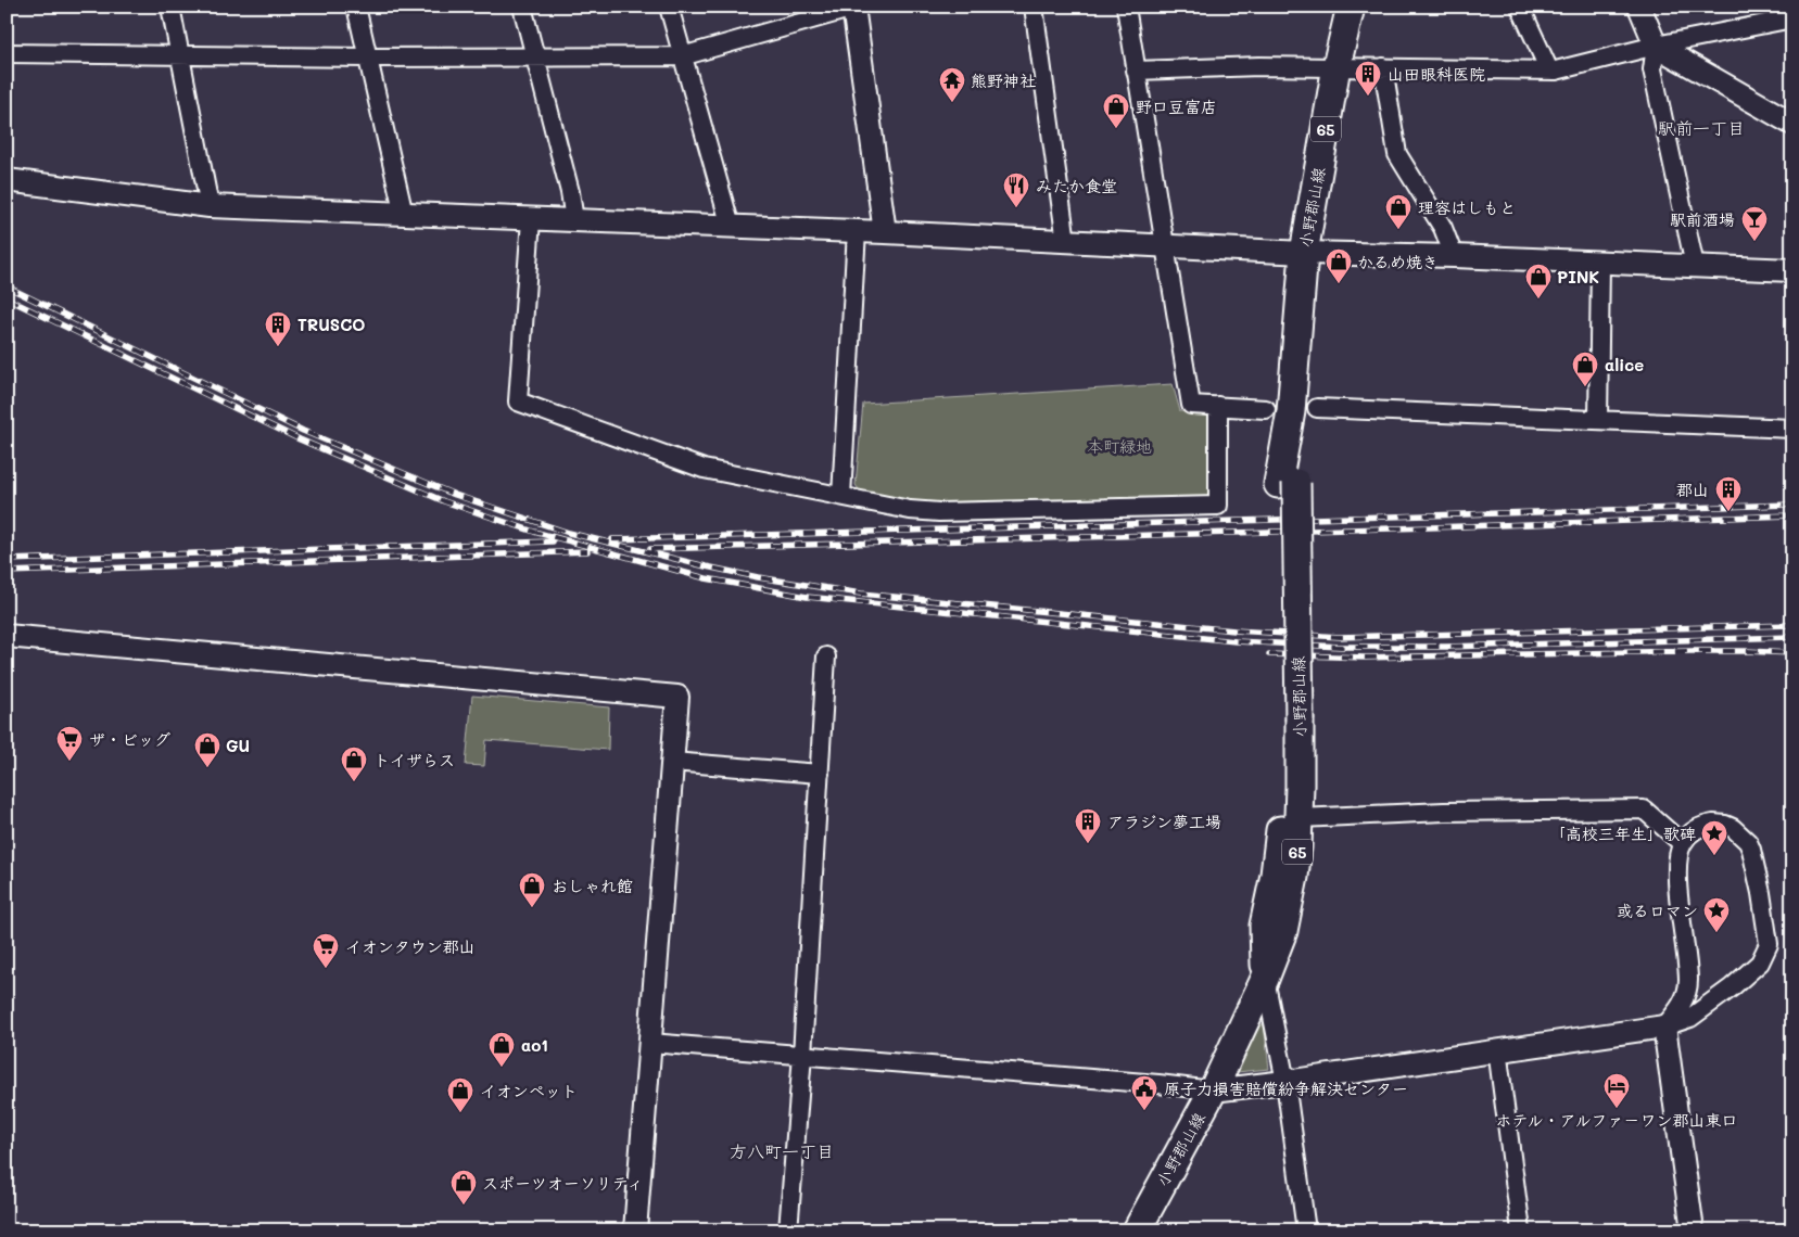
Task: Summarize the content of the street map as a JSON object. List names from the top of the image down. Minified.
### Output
{"streets":{"main road":["65","小野郡山線"]},"districts":["駅前一丁目","方八町一丁目"],"parks":["本町緑地"],"places":{"building":["山田眼科医院","TRUSCO","郡山","アラジン夢工場"],"temple":["熊野神社"],"shop":["野口豆富店","理容はしもと","かるめ焼き","PINK","alice","GU","トイザらス","おしゃれ館","ao1","イオンペット","スポーツオーソリティ"],"restaurant":["みたか食堂"],"bar":["駅前酒場"],"supermarket":["ザ・ビッグ","イオンタウン郡山"],"place":["「高校三年生」歌碑","或るロマン"],"hotel":["ホテル・アルファ－ワン郡山東口"],"public building":["原子力損害賠償紛争解決センター"]}}
